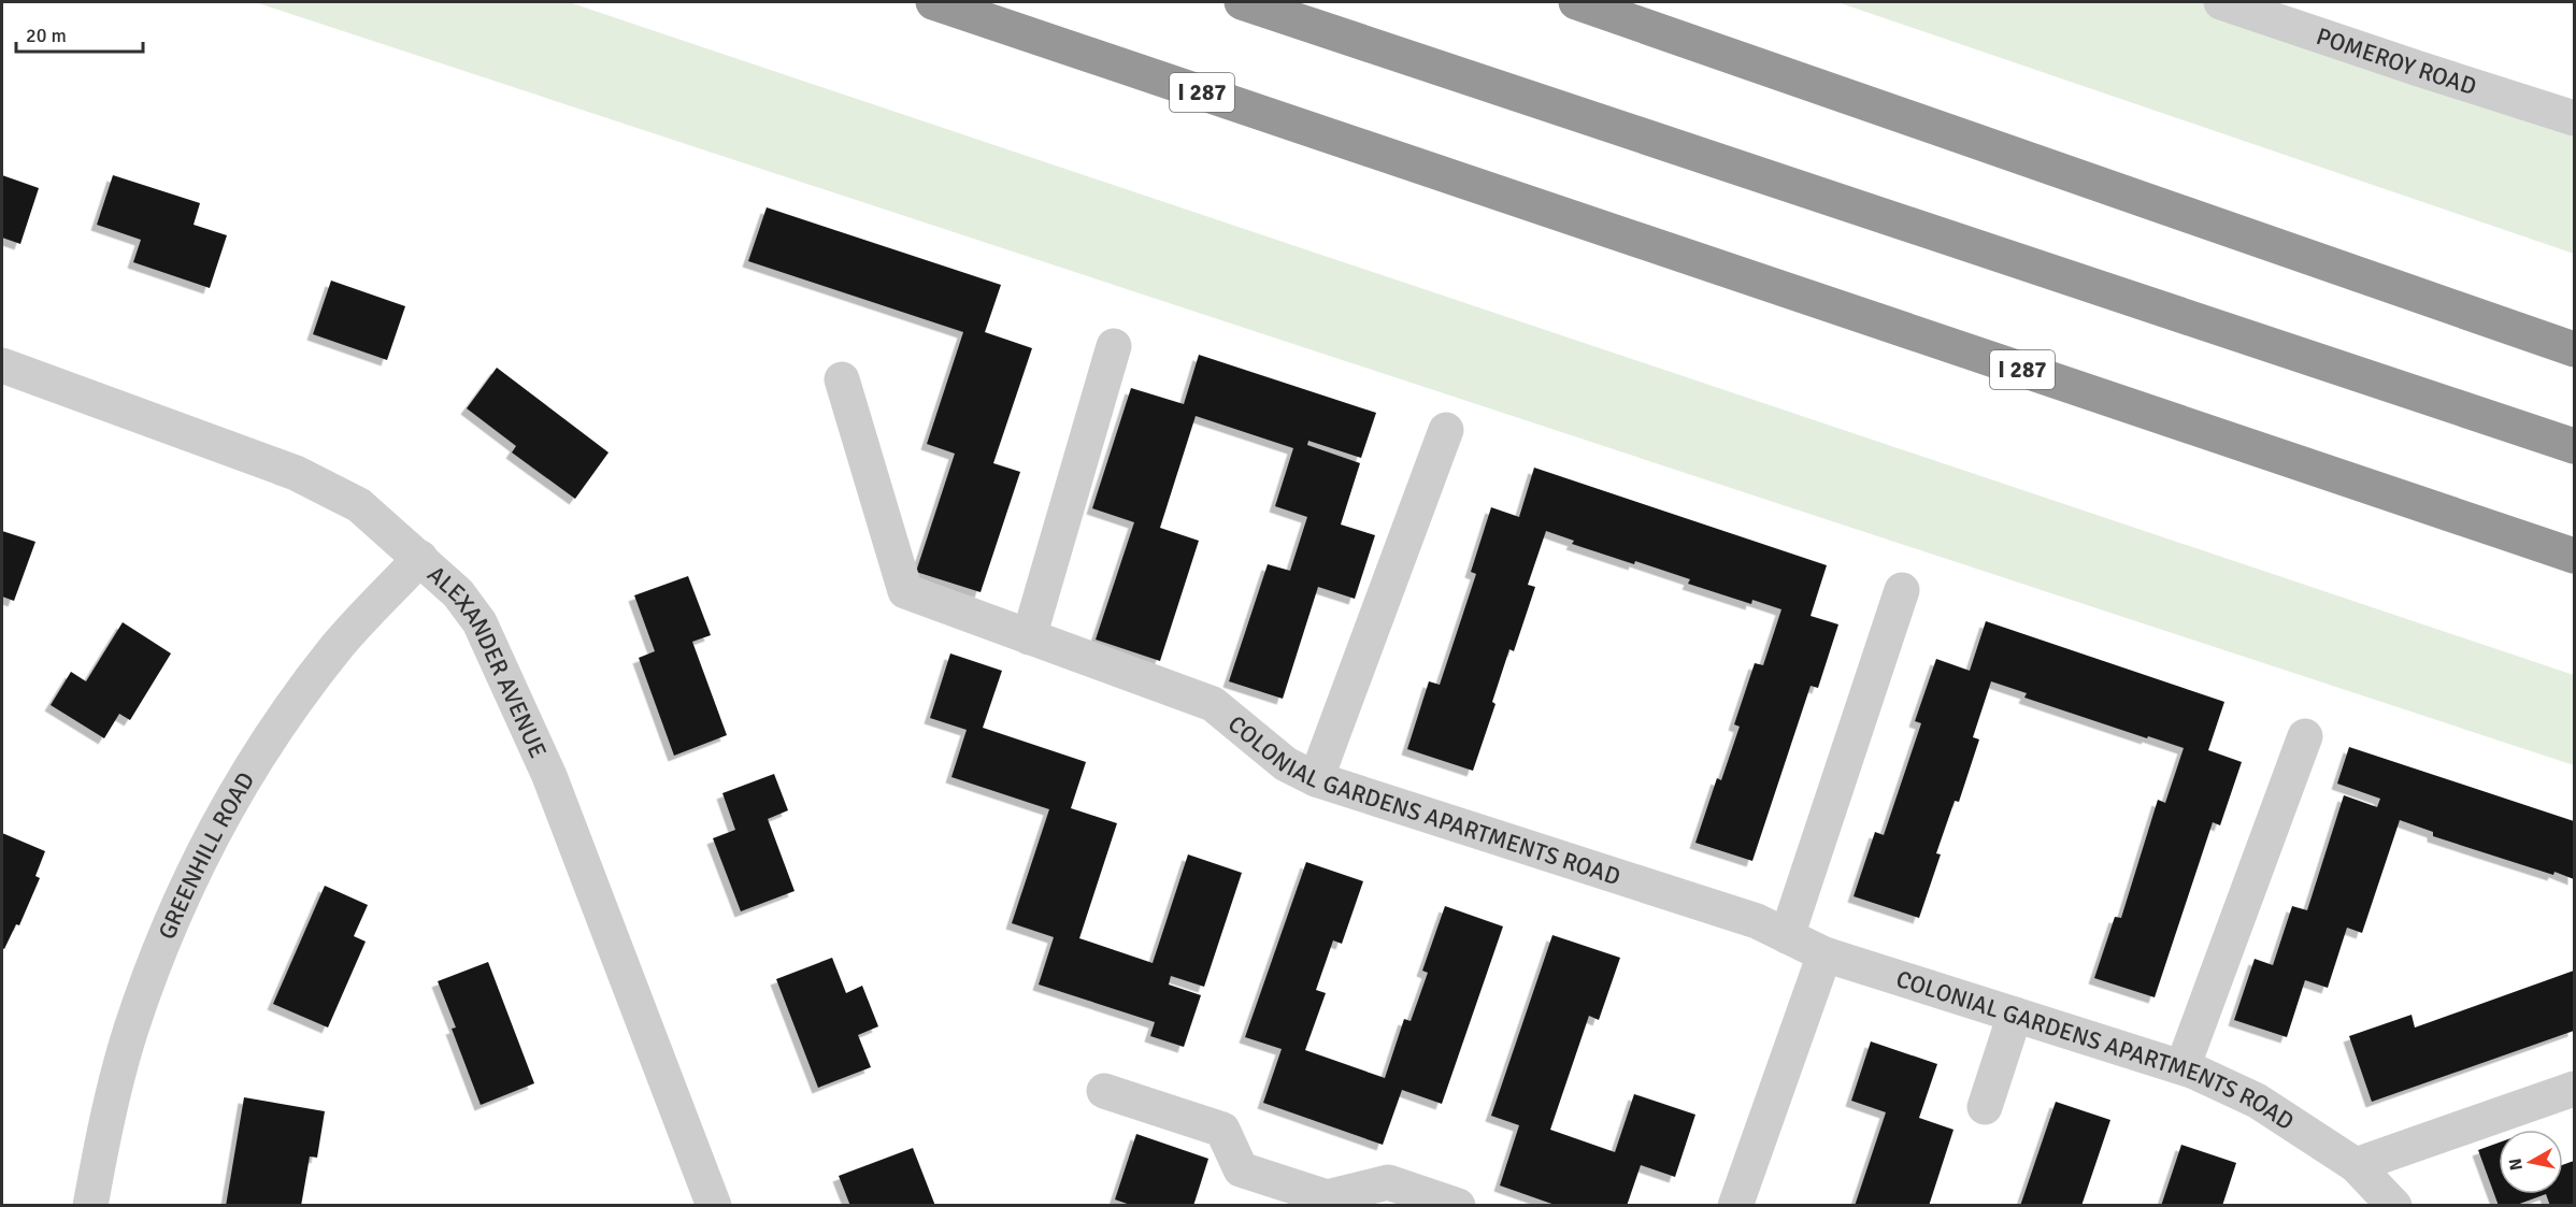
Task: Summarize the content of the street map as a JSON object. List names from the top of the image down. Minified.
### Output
{"streets":{"highway":["I 287"],"street":["POMEROY ROAD","ALEXANDER AVENUE","COLONIAL GARDENS APARTMENTS ROAD","GREENHILL ROAD"]},"crossings":[["ALEXANDER AVENUE","GREENHILL ROAD"]],"scale_bar":"20 m","north":"left"}
